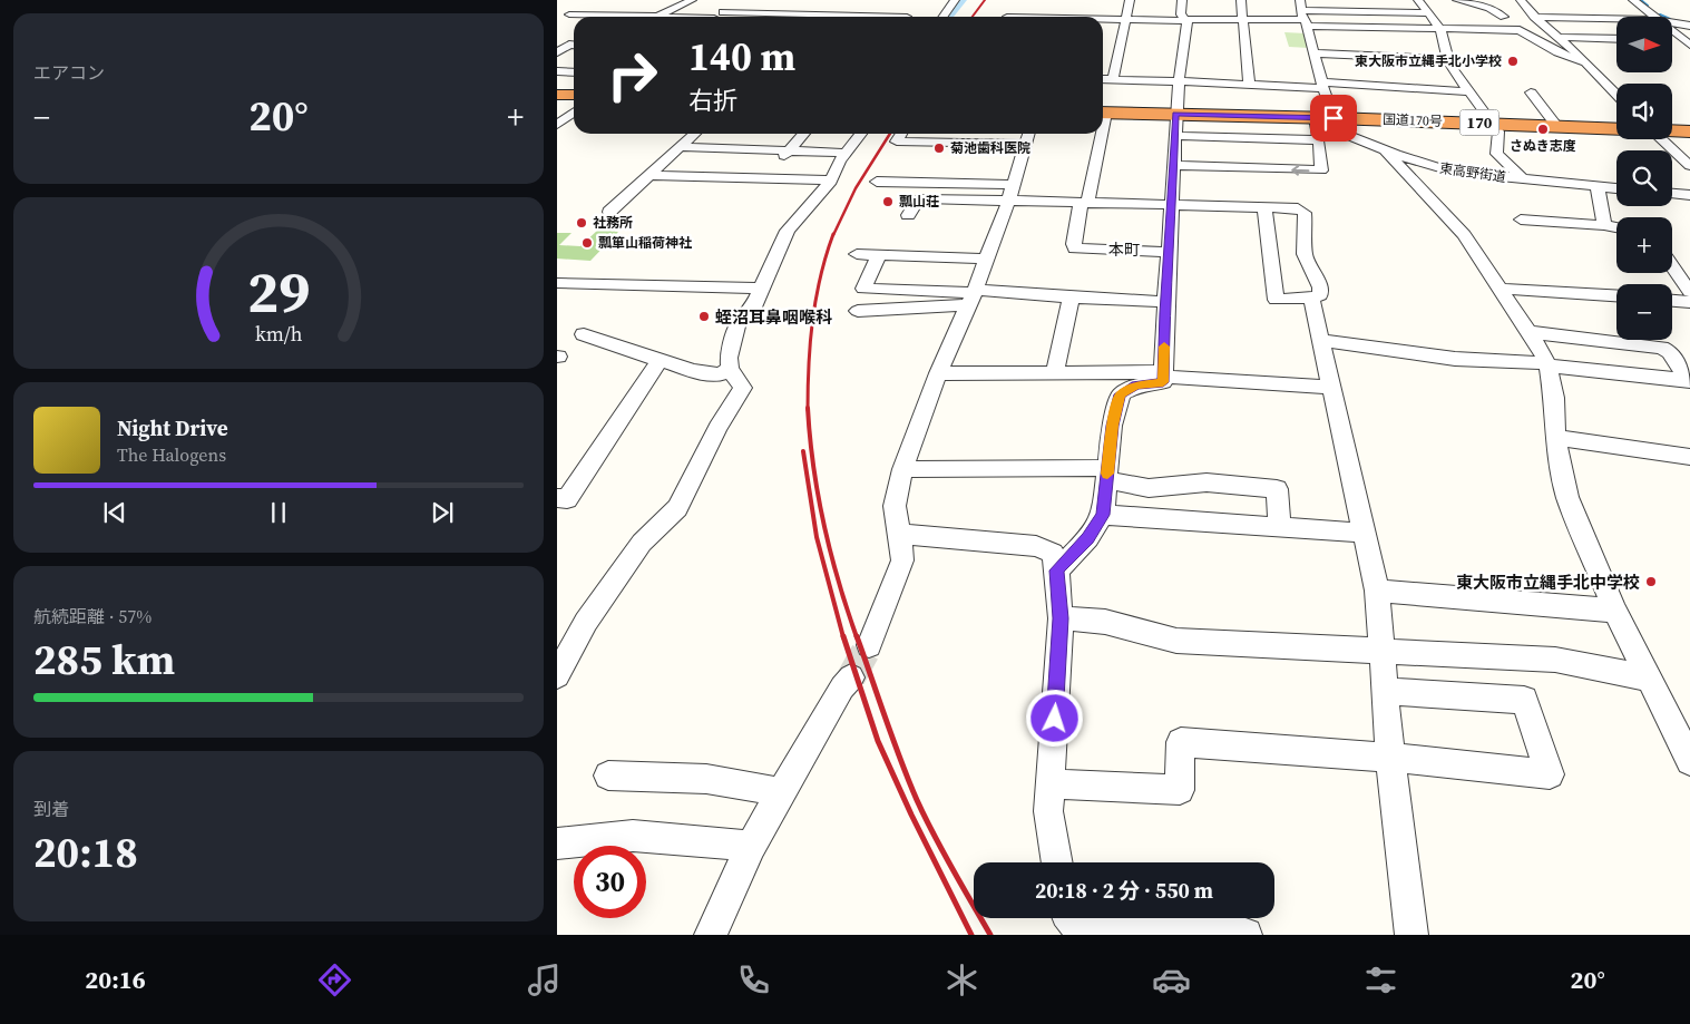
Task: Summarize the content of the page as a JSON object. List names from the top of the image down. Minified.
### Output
{"streets":{"highway":["国道170号","170"],"street":["東高野街道"]},"crossings":[["国道170号","東高野街道"]],"districts":["本町"],"places":["東大阪市立縄手北小学校","さぬき志度","菊池歯科医院","瓢山荘","社務所","瓢箪山稲荷神社","蛭沼耳鼻咽喉科","東大阪市立縄手北中学校"],"north":"right","page":{"tile":["エアコン",["航続距離 · 57%","285 km"],["到着","20:18"]],"map_buttons":["+","−"],"turn":["140 m","右折"],"heat":["−","20°","+"],"song":["Night Drive","The Halogens"],"limit":"30","trip":"20:18 · 2 分 · 550 m","tabs":["20:16","20°"],"gauge":["29","km/h"]}}
